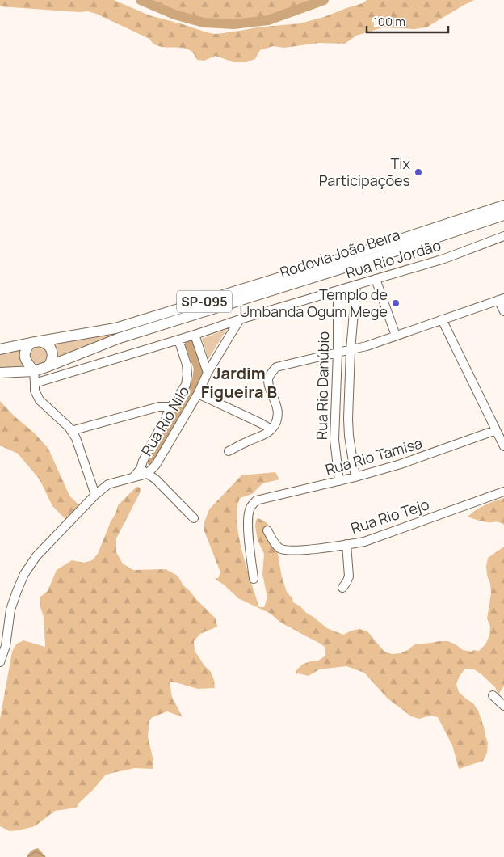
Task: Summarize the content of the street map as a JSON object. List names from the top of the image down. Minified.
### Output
{"streets":{"main road":["Rodovia João Beira","SP-095"],"street":["Rua Rio Jordão","Rua Rio Danúbio","Rua Rio Nilo","Rua Rio Tamisa","Rua Rio Tejo"]},"crossings":[["Rua Rio Jordão","Rua Rio Danúbio"],["Rua Rio Jordão","Rua Rio Nilo"],["Rua Rio Danúbio","Rua Rio Tamisa"]],"districts":["Jardim Figueira B"],"places":["Tix Participações","Templo de Umbanda Ogum Mege"],"scale_bar":"100 m"}
